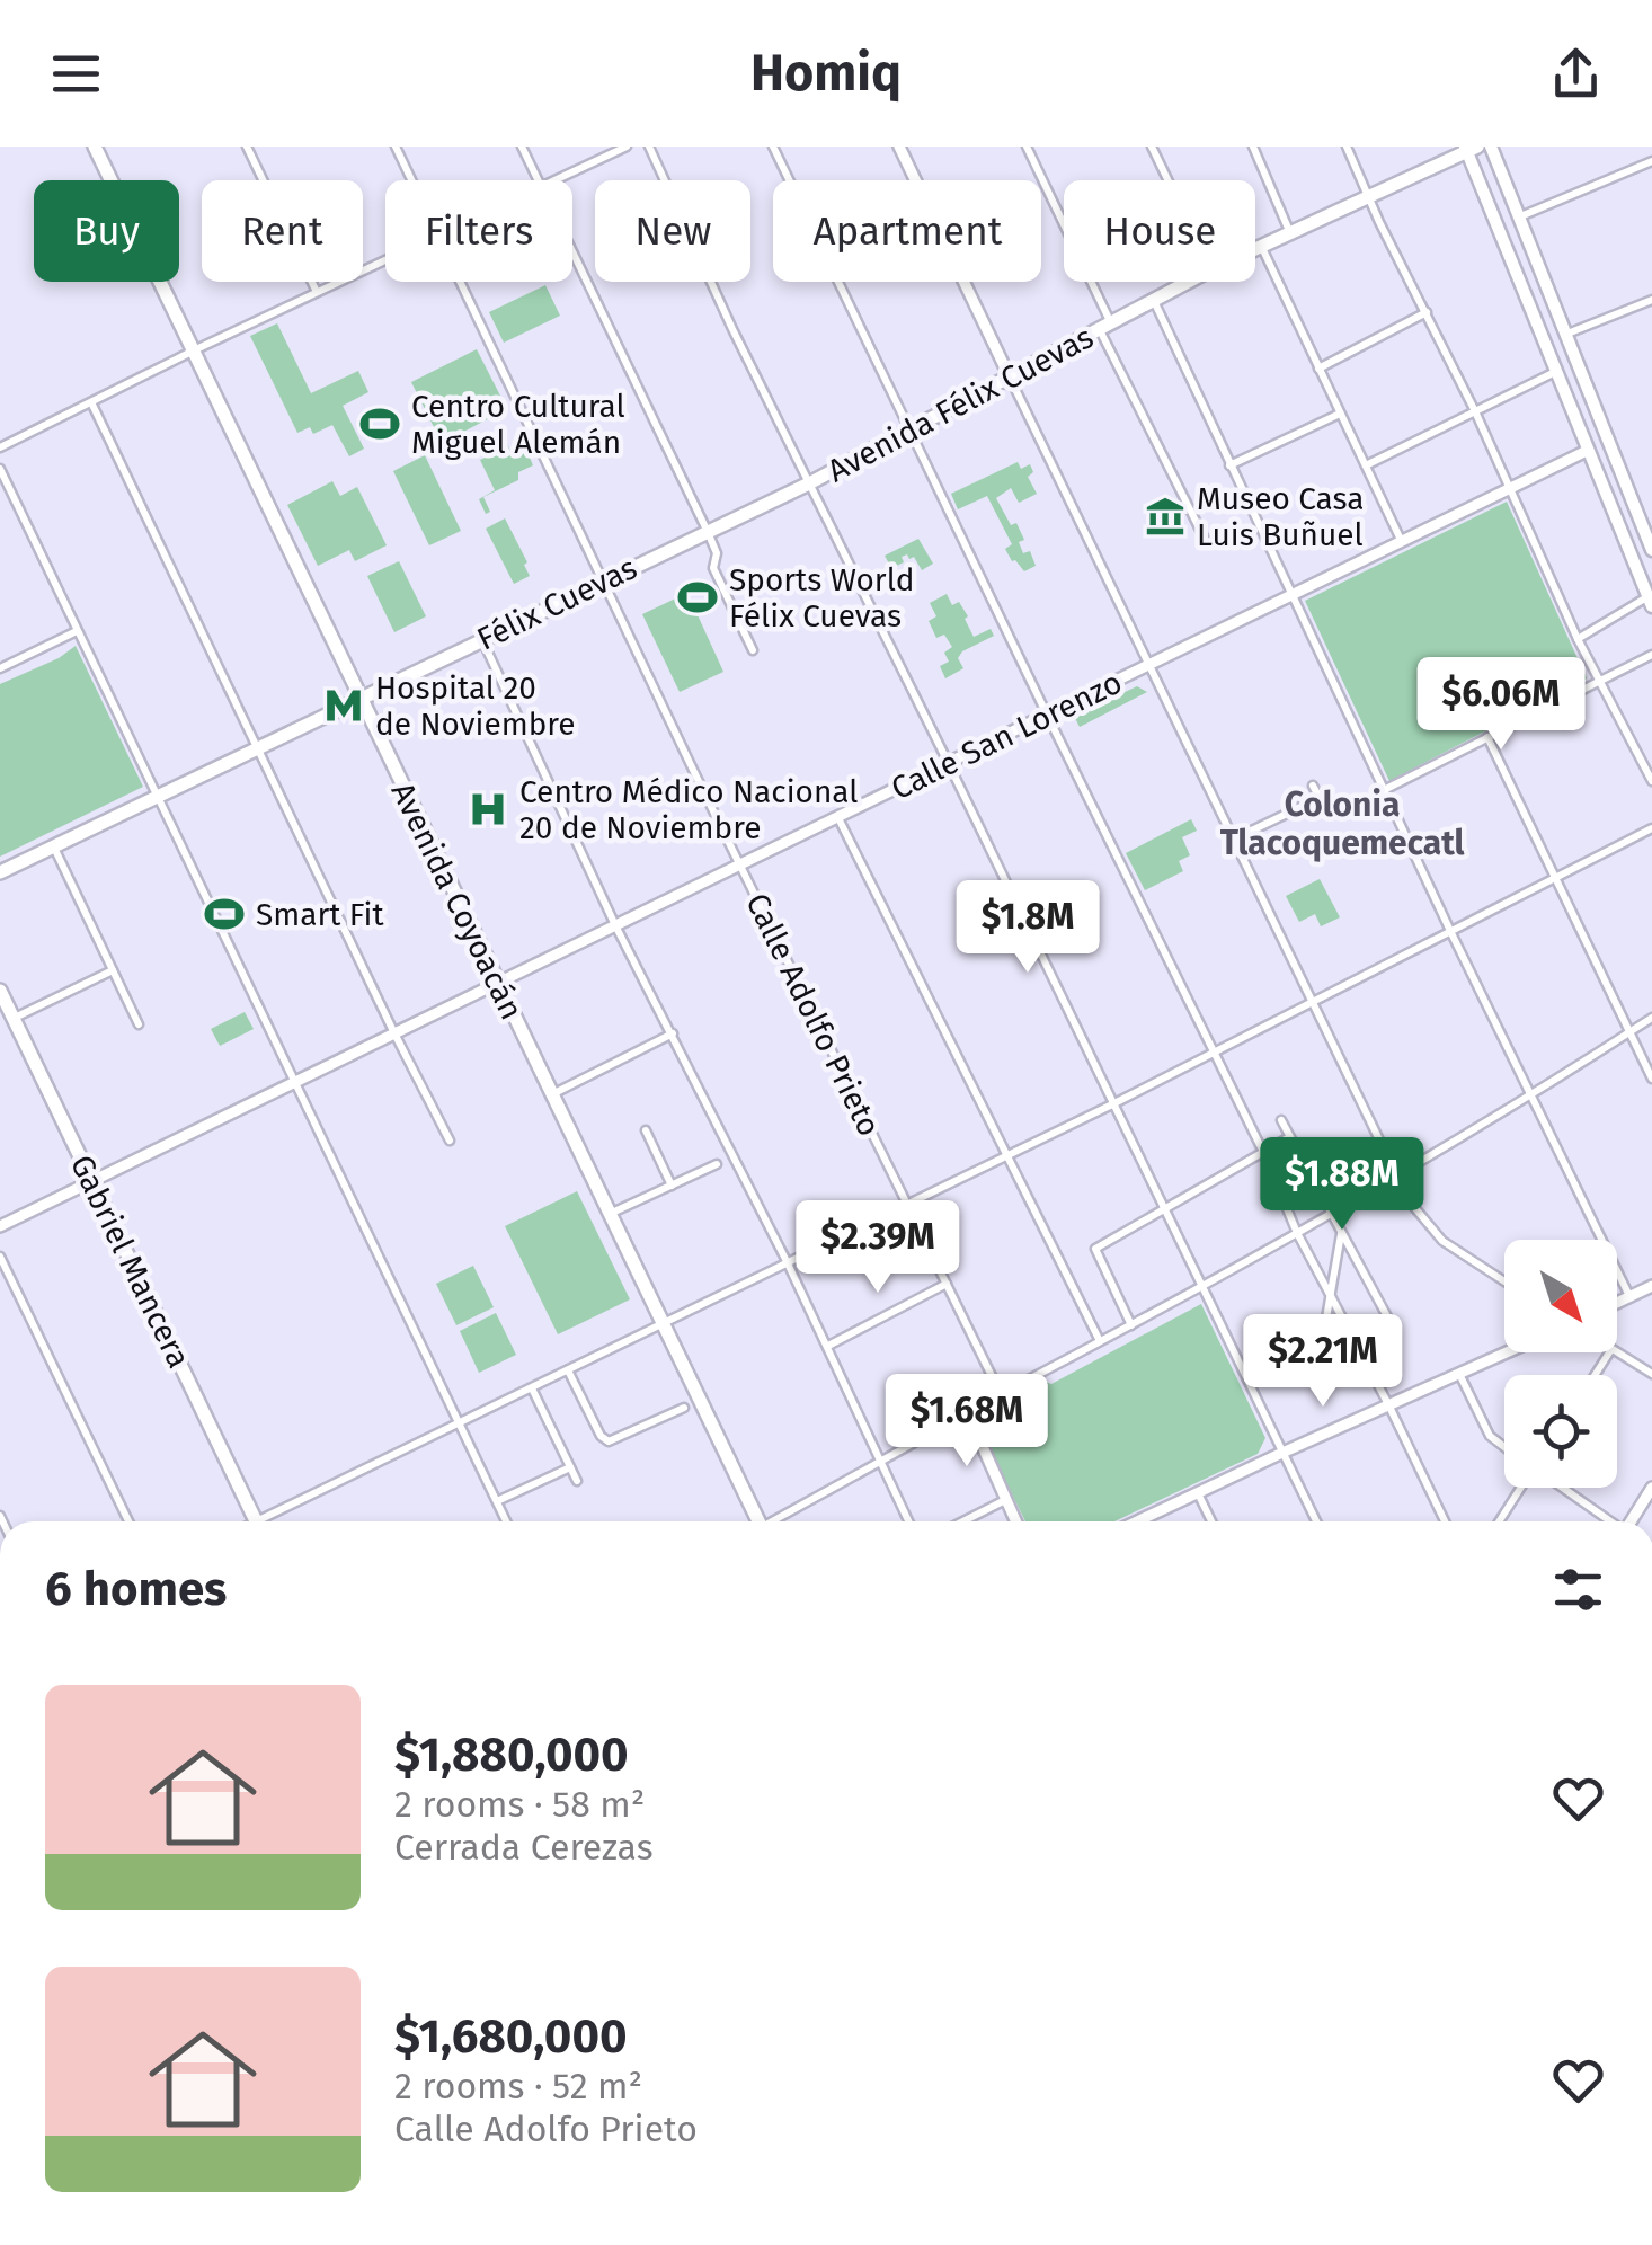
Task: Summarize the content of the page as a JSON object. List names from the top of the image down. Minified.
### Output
{"streets":{"main road":["Avenida Félix Cuevas","Félix Cuevas","Avenida Coyoacán","Gabriel Mancera"],"street":["Calle San Lorenzo","Calle Adolfo Prieto"]},"crossings":[["Avenida Félix Cuevas","Félix Cuevas"],["Félix Cuevas","Avenida Coyoacán"],["Félix Cuevas","Calle Adolfo Prieto"],["Calle San Lorenzo","Avenida Coyoacán"],["Calle San Lorenzo","Calle Adolfo Prieto"],["Calle San Lorenzo","Gabriel Mancera"]],"districts":["Colonia Tlacoquemecatl"],"places":{"sports":["Centro Cultural Miguel Alemán","Sports World Félix Cuevas","Smart Fit"],"museum":["Museo Casa Luis Buñuel"],"metro station":["Hospital 20 de Noviembre"],"hospital":["Centro Médico Nacional 20 de Noviembre"]},"north":"bottom right","page":{"header":"Homiq","chip":["Buy","Rent","Filters","New","Apartment","House"],"price":["$6.06M","$1.8M","$1.88M","$2.39M","$2.21M","$1.68M"],"heading":"6 homes","list":[{"name":"$1,880,000","note":"2 rooms · 58 m² · Cerrada Cerezas"},{"name":"$1,680,000","note":"2 rooms · 52 m² · Calle Adolfo Prieto"}]}}
